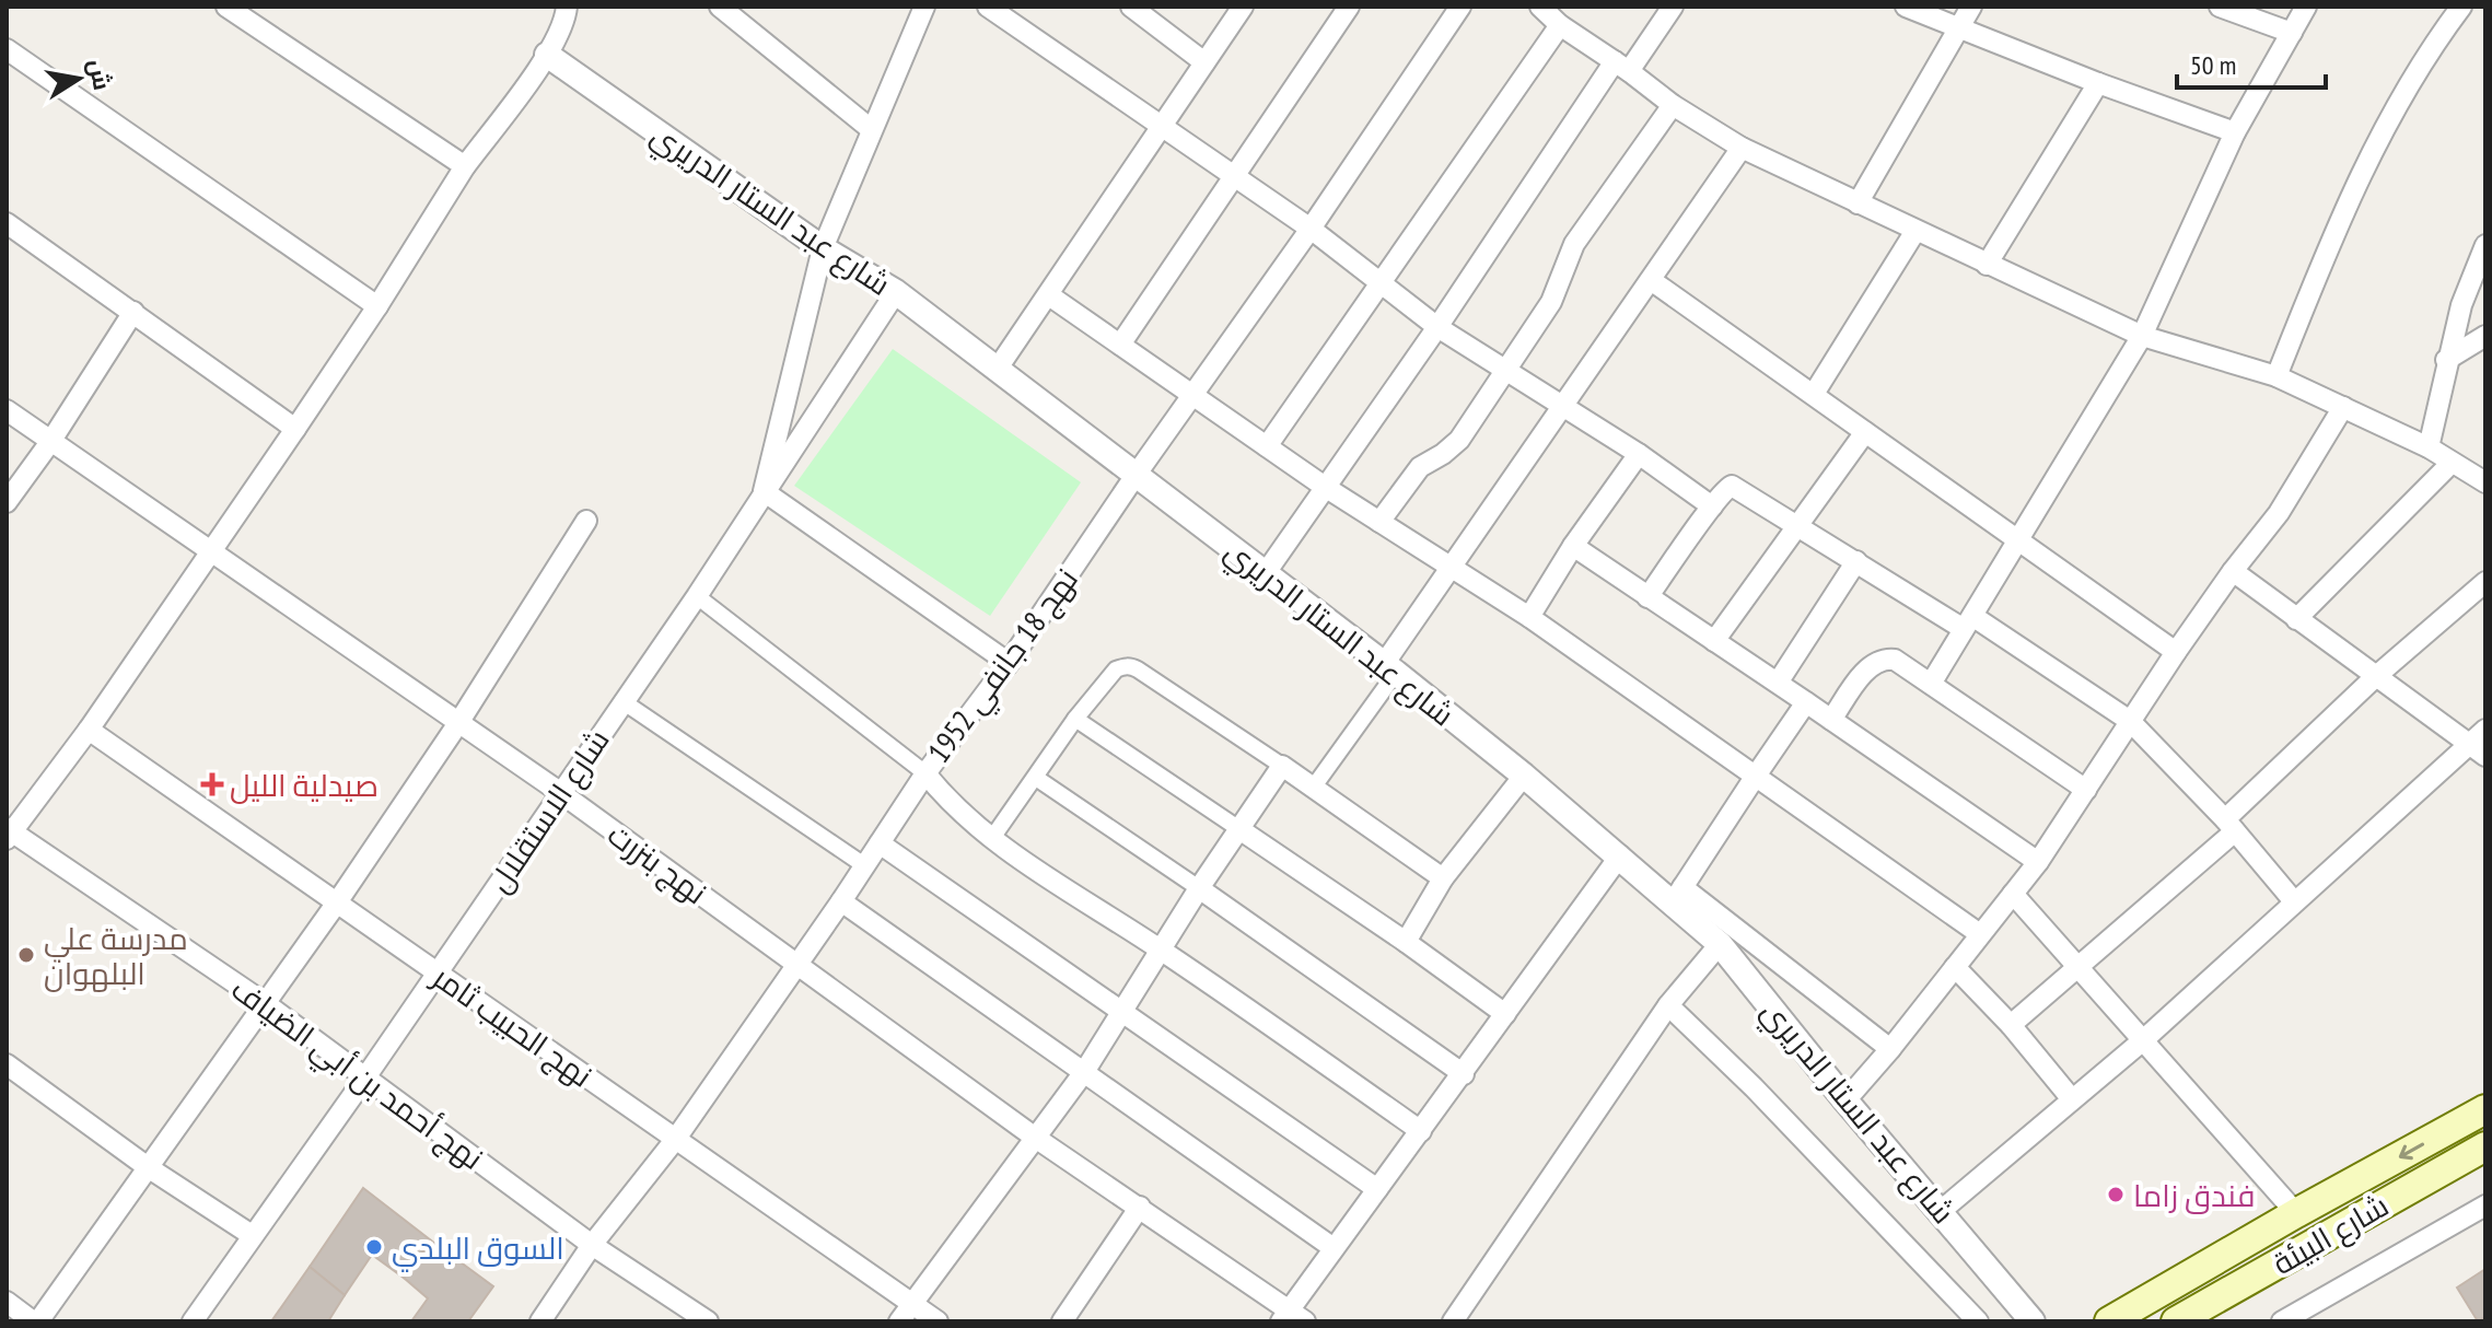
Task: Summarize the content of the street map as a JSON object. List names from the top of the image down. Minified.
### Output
{"streets":{"main road":["شارع البيئة"],"street":["شارع عبد الستار الدريري","نهج 18 جانفي 1952","شارع الاستقلال","نهج بنزرت","نهج الحبيب ثامر","نهج أحمد بن أبي الضياف"]},"crossings":[["شارع عبد الستار الدريري","نهج 18 جانفي 1952"],["شارع عبد الستار الدريري","شارع الاستقلال"],["نهج 18 جانفي 1952","نهج بنزرت"],["نهج 18 جانفي 1952","نهج الحبيب ثامر"],["نهج 18 جانفي 1952","نهج أحمد بن أبي الضياف"],["شارع الاستقلال","نهج بنزرت"],["شارع الاستقلال","نهج الحبيب ثامر"],["شارع الاستقلال","نهج أحمد بن أبي الضياف"]],"places":{"health":["صيدلية الليل"],"other":["مدرسة علي البلهوان","فندق زاما","السوق البلدي"]},"scale_bar":"50 m","north":"right"}
